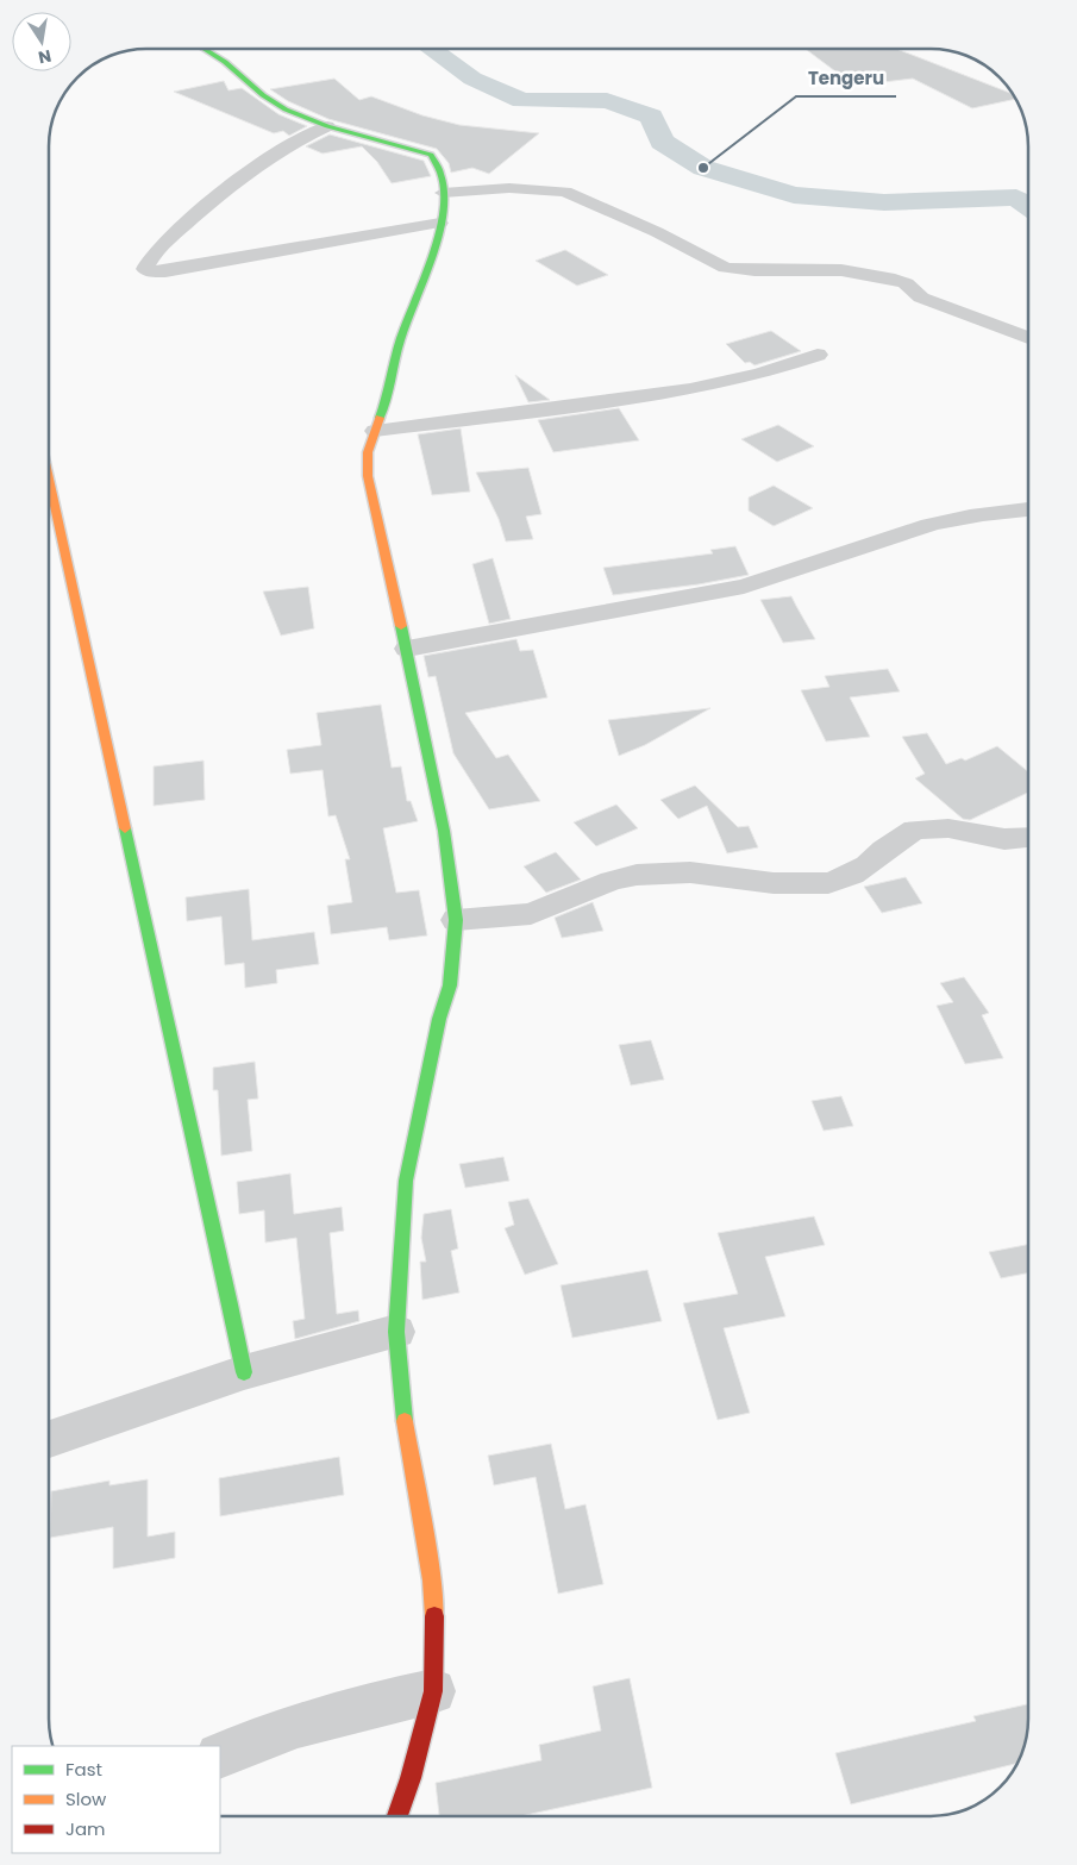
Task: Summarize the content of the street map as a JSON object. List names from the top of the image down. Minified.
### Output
{"places":["Tengeru"],"legend":["Fast","Slow","Jam"],"north":"bottom"}
